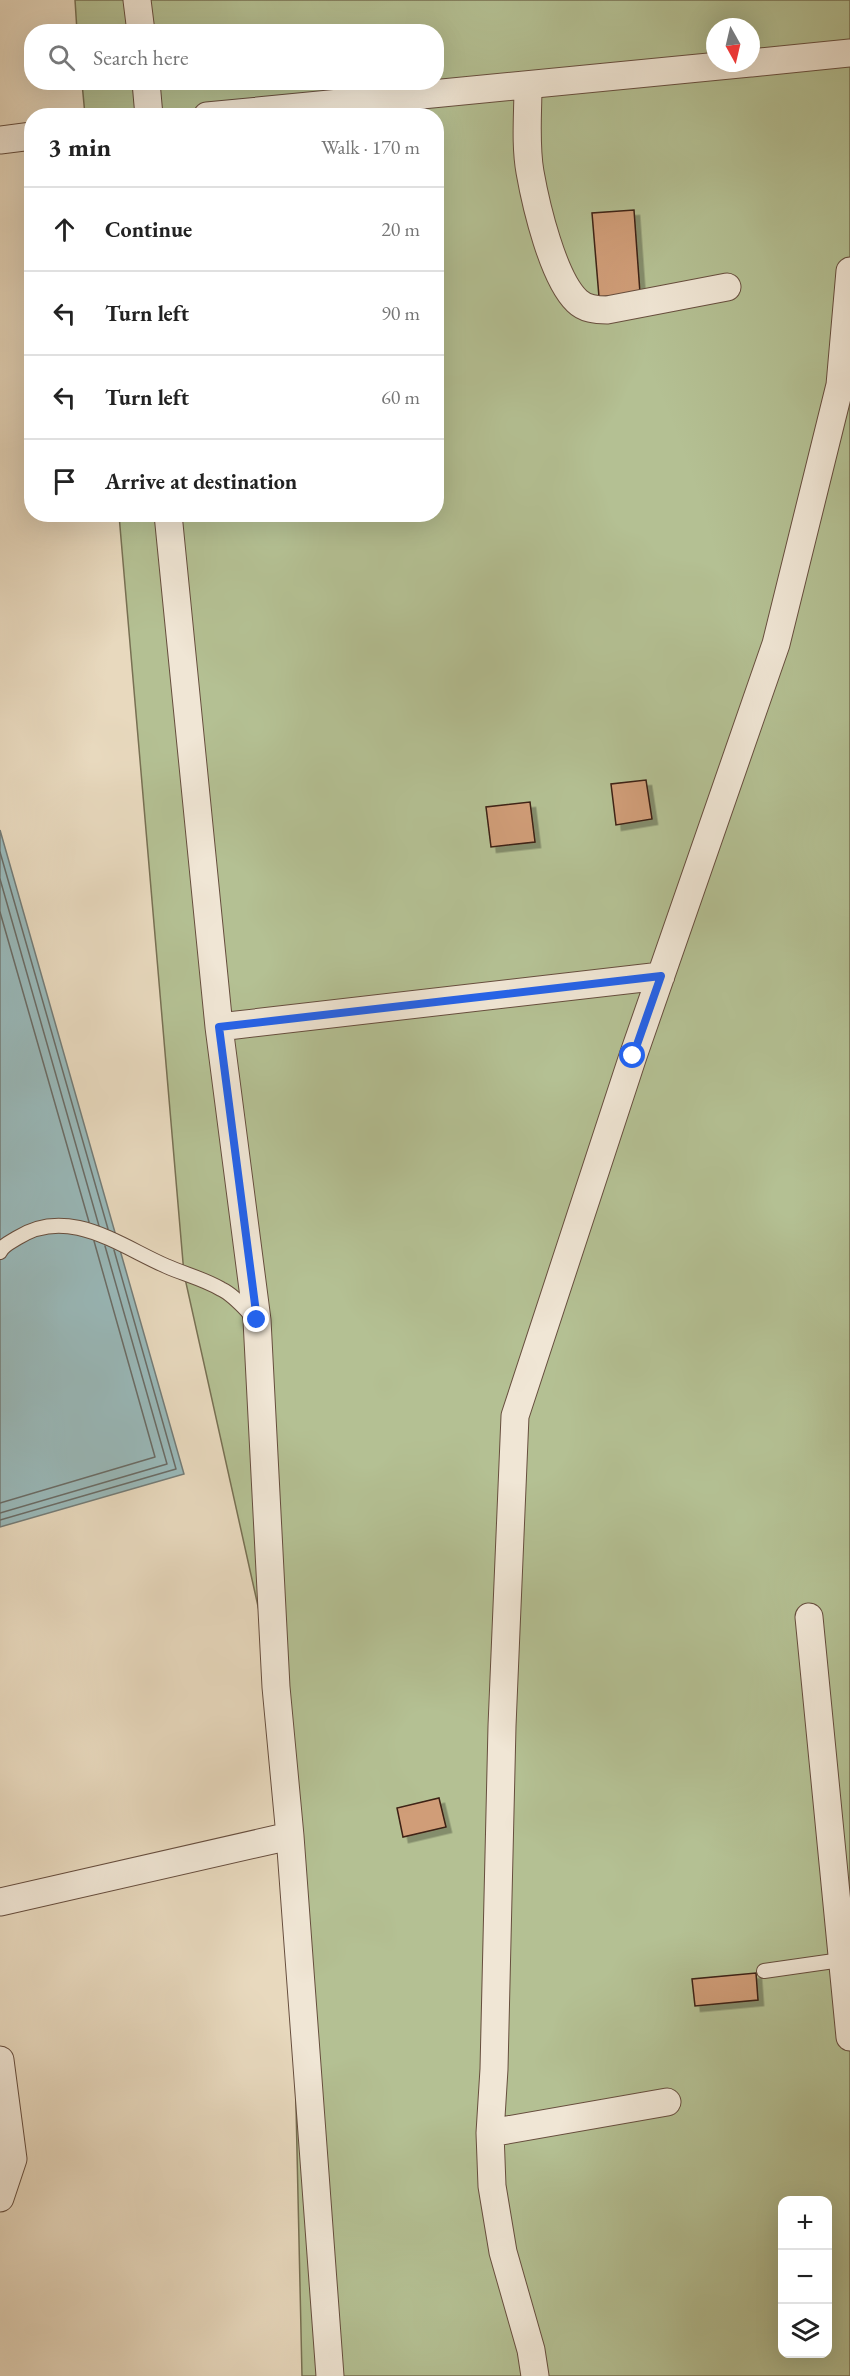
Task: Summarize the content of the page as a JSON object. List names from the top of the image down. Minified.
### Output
{"north":"bottom","page":{"search":"Search here","heading":["3 min","Walk · 170 m"],"list":[["Continue","20 m"],["Turn left","90 m"],["Turn left","60 m"],"Arrive at destination"],"map_buttons":["+","−"]}}
